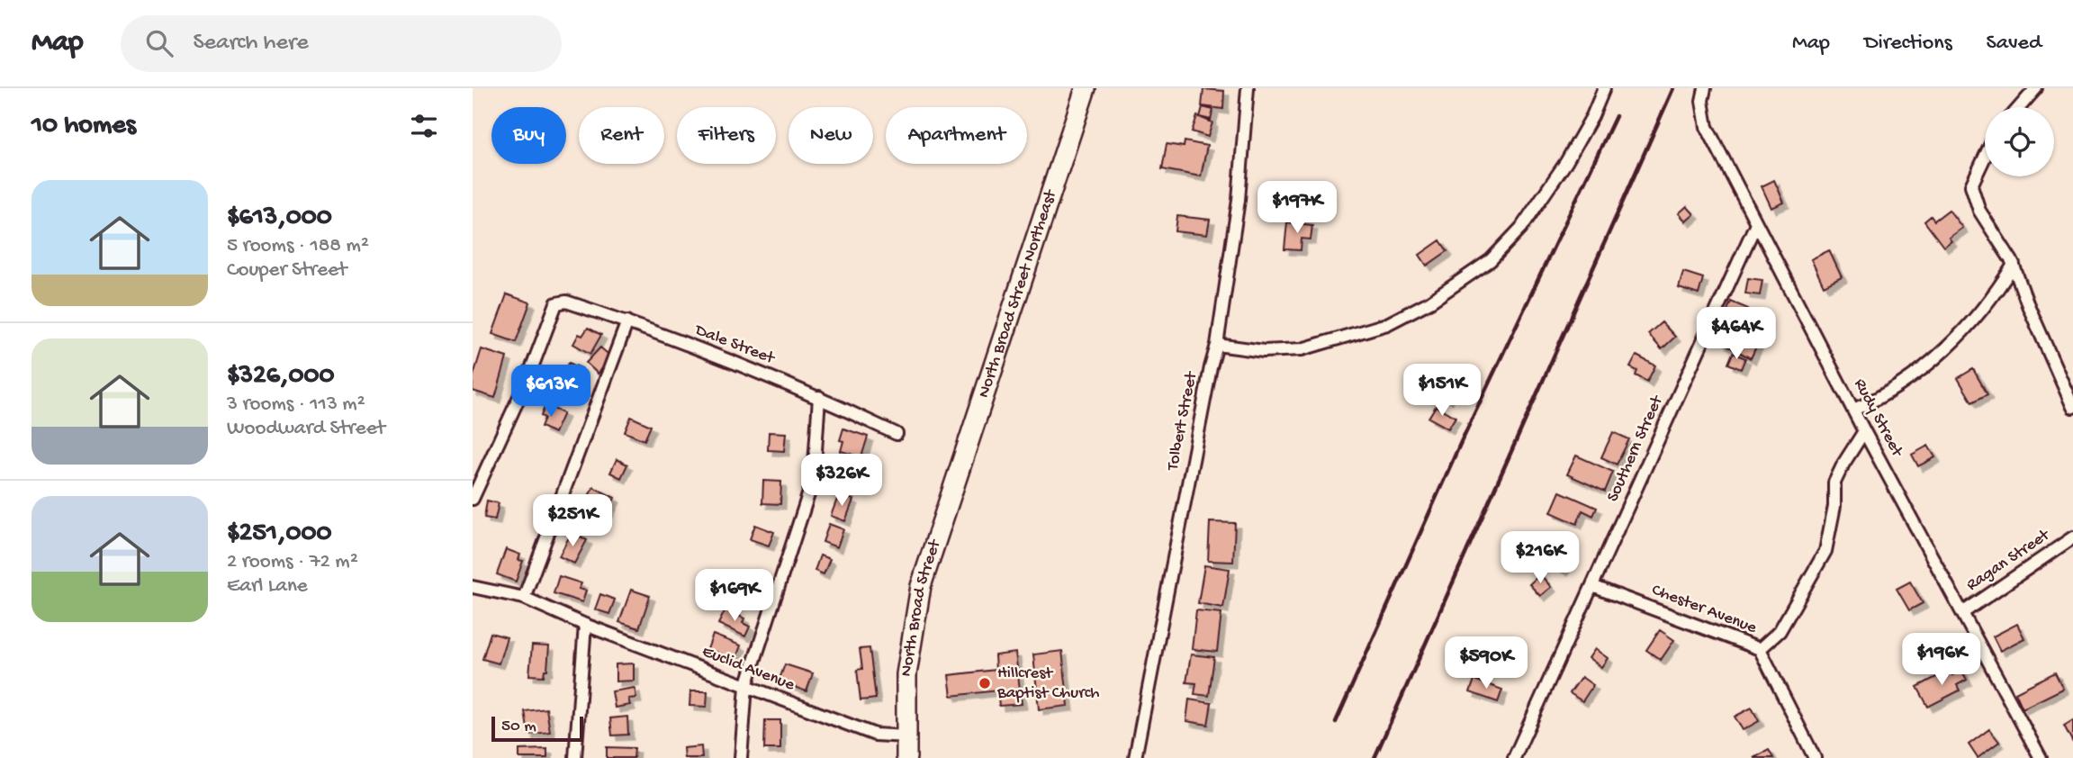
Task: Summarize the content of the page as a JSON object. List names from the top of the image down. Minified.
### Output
{"streets":{"main road":["North Broad Street Northeast","North Broad Street"],"street":["Dale Street","Rudy Street","Tolbert Street","Southern Street","Ragan Street","Chester Avenue","Euclid Avenue"]},"crossings":[["North Broad Street Northeast","North Broad Street"],["Rudy Street","Southern Street"],["Rudy Street","Ragan Street"],["Southern Street","Chester Avenue"],["North Broad Street","Euclid Avenue"]],"places":["Hillcrest Baptist Church"],"scale_bar":"50 m","page":{"header":"Map","search":"Search here","nav":["Map","Directions","Saved"],"heading":"10 homes","chip":["Buy","Rent","Filters","New","Apartment"],"list":[{"name":"$613,000","note":"5 rooms · 188 m² · Couper Street"},{"name":"$326,000","note":"3 rooms · 113 m² · Woodward Street"},{"name":"$251,000","note":"2 rooms · 72 m² · Earl Lane"}],"price":["$197K","$464K","$151K","$613K","$326K","$251K","$216K","$169K","$196K","$590K"],"scale":"50 m"}}
